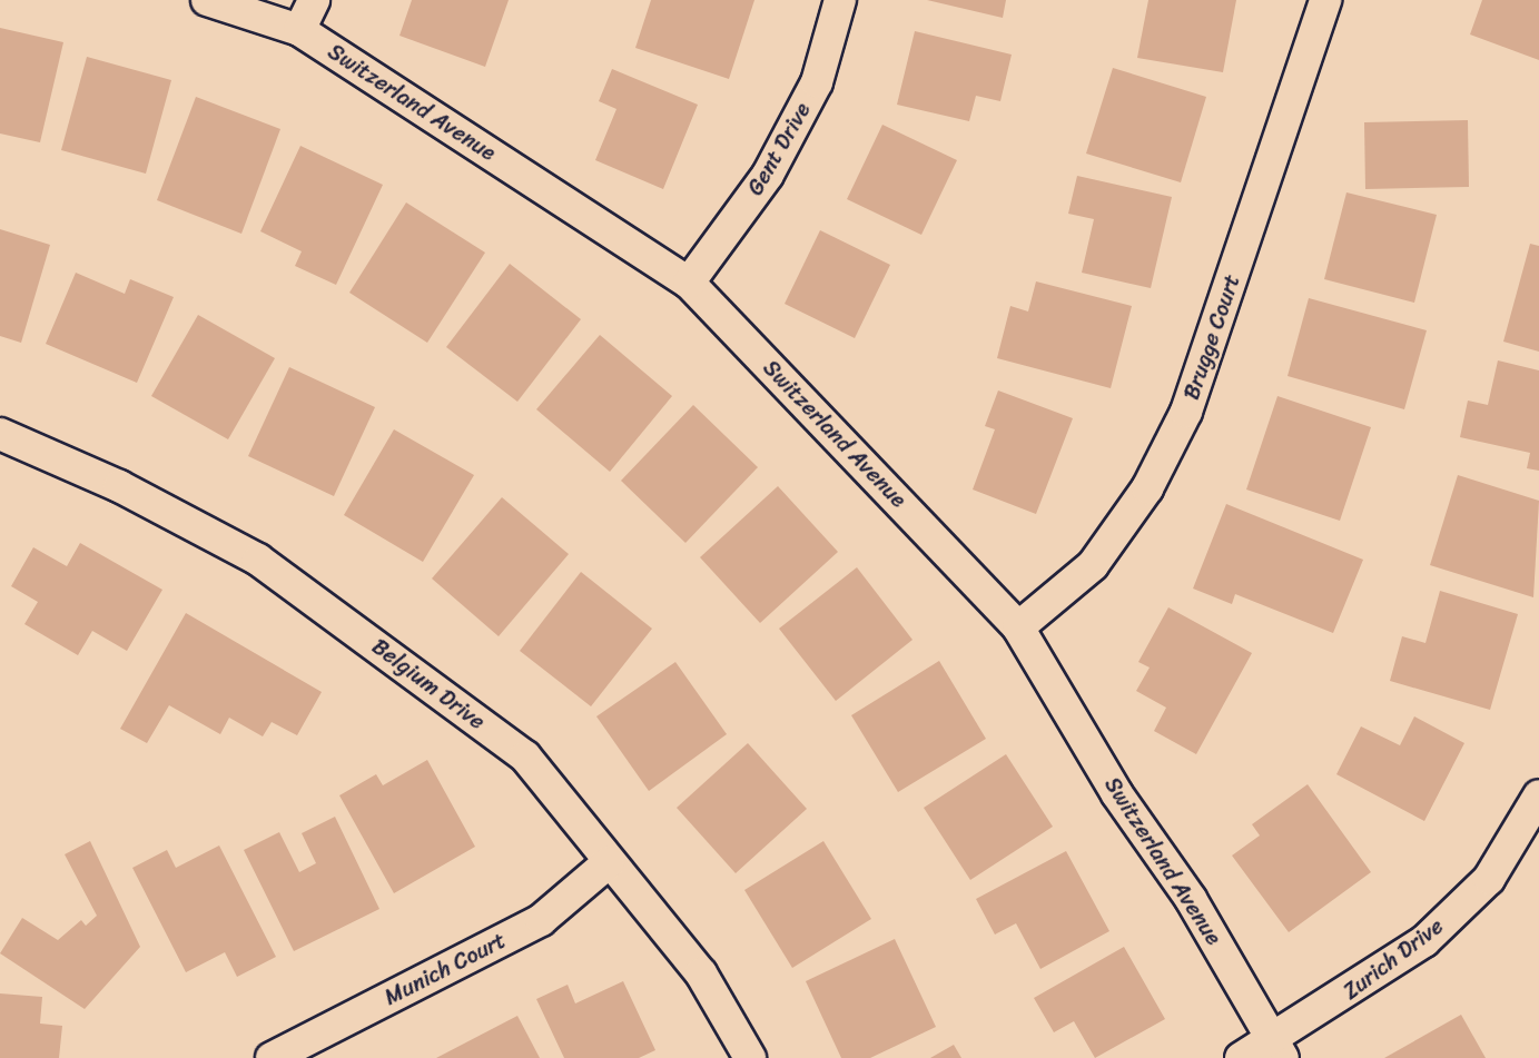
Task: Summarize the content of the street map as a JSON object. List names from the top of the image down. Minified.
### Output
{"streets":{"street":["Switzerland Avenue","Gent Drive","Brugge Court","Belgium Drive","Zurich Drive","Munich Court"]},"crossings":[["Switzerland Avenue","Gent Drive"],["Switzerland Avenue","Brugge Court"],["Switzerland Avenue","Zurich Drive"],["Belgium Drive","Munich Court"]]}
